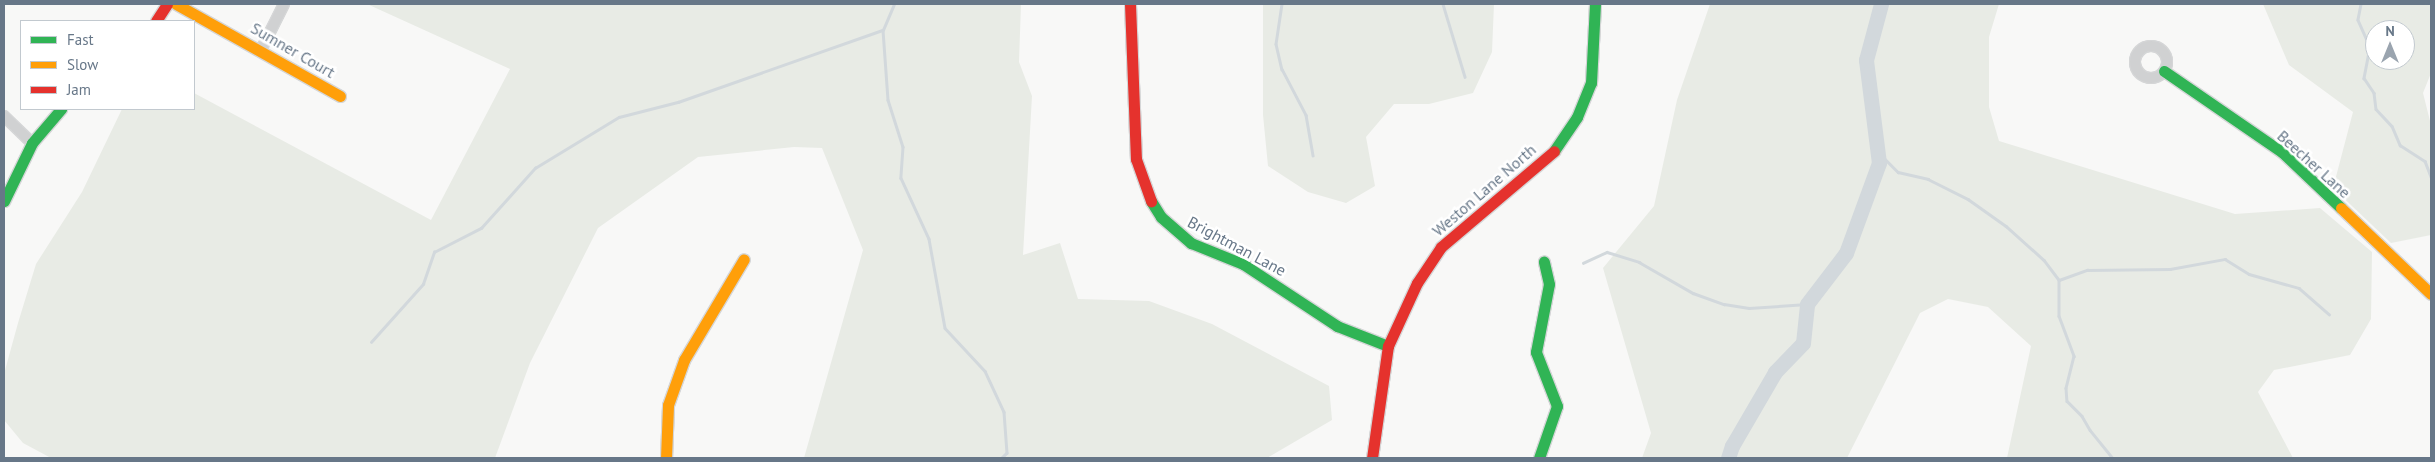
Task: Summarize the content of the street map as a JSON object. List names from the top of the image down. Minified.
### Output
{"streets":{"street":["Sumner Court","Beecher Lane","Weston Lane North","Brightman Lane"]},"crossings":[["Weston Lane North","Brightman Lane"]],"legend":["Fast","Slow","Jam"],"north":"top"}
